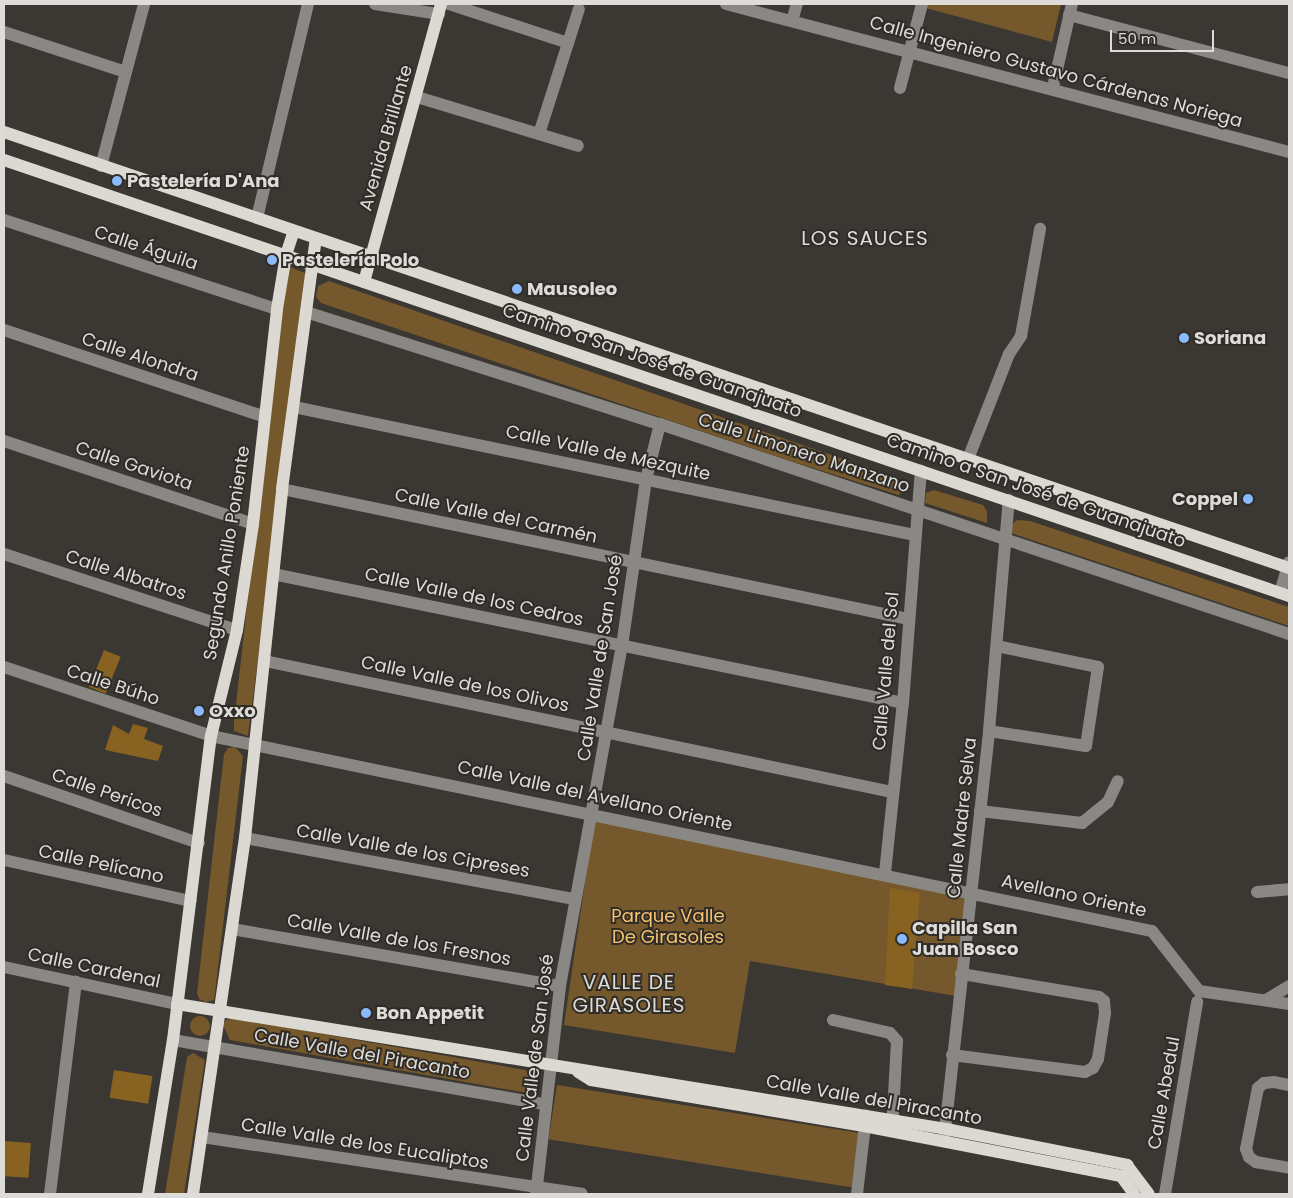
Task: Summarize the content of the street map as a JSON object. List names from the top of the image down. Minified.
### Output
{"streets":{"main road":["Avenida Brillante","Camino a San José de Guanajuato","Segundo Anillo Poniente","Calle Valle del Piracanto"],"street":["Calle Ingeniero Gustavo Cárdenas Noriega","Calle Águila","Calle Alondra","Calle Valle de Mezquite","Calle Limonero Manzano","Calle Gaviota","Calle Valle del Carmén","Calle Albatros","Calle Valle de los Cedros","Calle Valle de San José","Calle Valle del Sol","Calle Valle de los Olivos","Calle Búho","Calle Pericos","Calle Valle del Avellano Oriente","Calle Madre Selva","Calle Valle de los Cipreses","Calle Pelícano","Avellano Oriente","Calle Valle de los Fresnos","Calle Cardenal","Calle Abedul","Calle Valle de los Eucaliptos"]},"crossings":[["Avenida Brillante","Camino a San José de Guanajuato"],["Calle Águila","Segundo Anillo Poniente"],["Calle Alondra","Segundo Anillo Poniente"],["Camino a San José de Guanajuato","Segundo Anillo Poniente"],["Camino a San José de Guanajuato","Calle Valle del Sol"],["Camino a San José de Guanajuato","Calle Madre Selva"],["Calle Valle de Mezquite","Calle Valle de San José"],["Calle Valle de Mezquite","Calle Valle del Sol"],["Calle Limonero Manzano","Calle Valle de San José"],["Calle Limonero Manzano","Calle Valle del Sol"],["Calle Limonero Manzano","Calle Madre Selva"],["Calle Gaviota","Segundo Anillo Poniente"],["Calle Valle del Carmén","Calle Valle de San José"],["Calle Valle del Carmén","Calle Valle del Sol"],["Segundo Anillo Poniente","Calle Albatros"],["Segundo Anillo Poniente","Calle Búho"],["Segundo Anillo Poniente","Calle Pericos"],["Segundo Anillo Poniente","Calle Valle del Avellano Oriente"],["Segundo Anillo Poniente","Calle Pelícano"],["Segundo Anillo Poniente","Calle Cardenal"],["Segundo Anillo Poniente","Calle Valle del Piracanto"],["Calle Valle de los Cedros","Calle Valle de San José"],["Calle Valle de los Cedros","Calle Valle del Sol"],["Calle Valle de San José","Calle Valle de los Olivos"],["Calle Valle de San José","Calle Valle del Avellano Oriente"],["Calle Valle de San José","Calle Valle de los Cipreses"],["Calle Valle de San José","Calle Valle de los Fresnos"],["Calle Valle de San José","Calle Valle del Piracanto"],["Calle Valle de San José","Calle Valle de los Eucaliptos"],["Calle Valle del Sol","Calle Valle de los Olivos"],["Calle Valle del Sol","Calle Valle del Avellano Oriente"],["Calle Búho","Calle Valle del Avellano Oriente"],["Calle Valle del Avellano Oriente","Calle Madre Selva"],["Calle Valle del Avellano Oriente","Avellano Oriente"],["Calle Madre Selva","Avellano Oriente"],["Calle Madre Selva","Calle Valle del Piracanto"],["Avellano Oriente","Calle Abedul"],["Calle Cardenal","Calle Valle del Piracanto"]],"districts":["LOS SAUCES","VALLE DE GIRASOLES"],"parks":["Parque Valle De Girasoles"],"places":["Pastelería D'Ana","Pastelería Polo","Mausoleo","Soriana","Coppel","Oxxo","Capilla San Juan Bosco","Bon Appetit"],"scale_bar":"50 m"}
